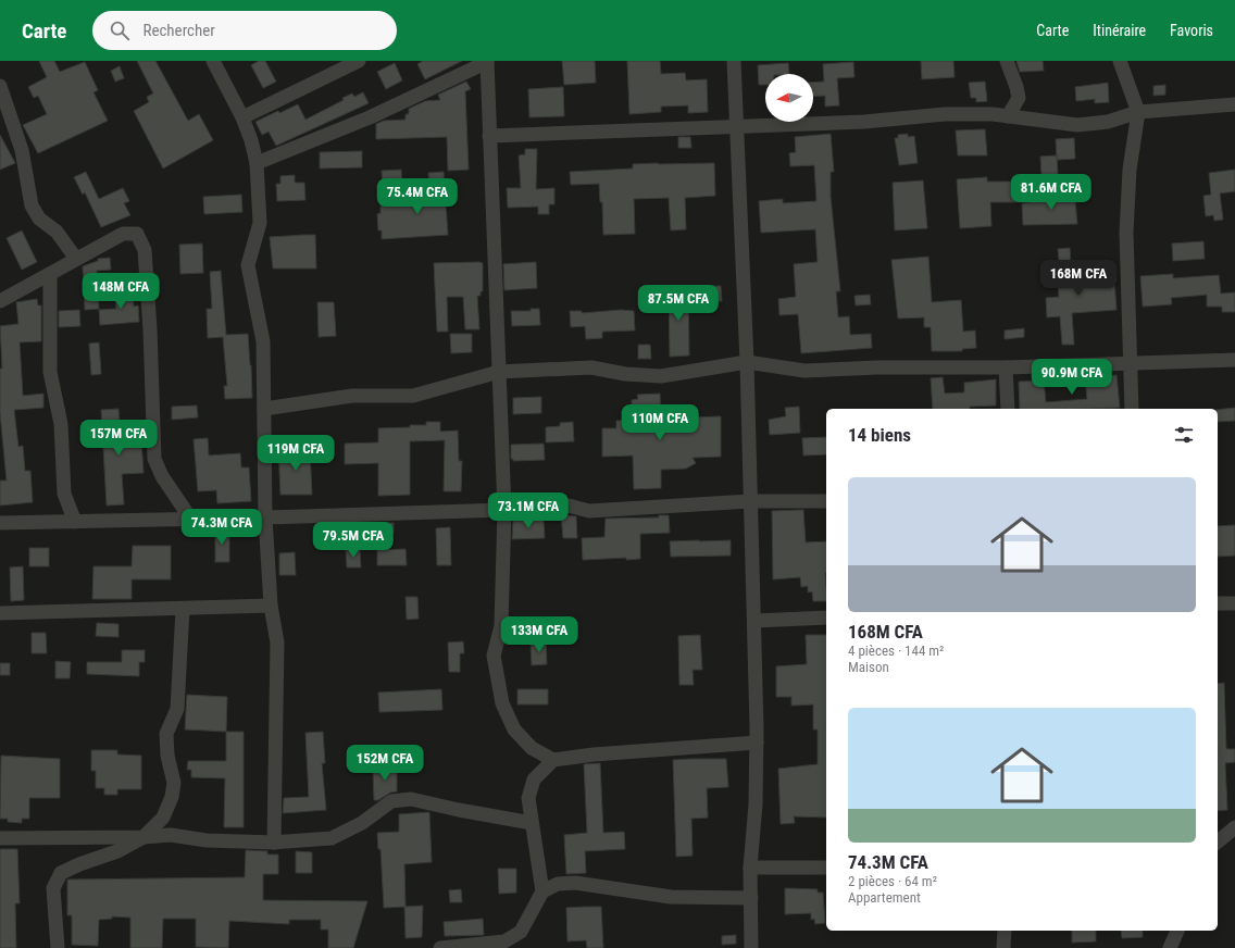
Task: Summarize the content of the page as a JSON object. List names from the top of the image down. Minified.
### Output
{"north":"left","page":{"header":"Carte","search":"Rechercher","nav":["Carte","Itinéraire","Favoris"],"price":["81.6M CFA","75.4M CFA","168M CFA","148M CFA","87.5M CFA","90.9M CFA","110M CFA","157M CFA","119M CFA","73.1M CFA","74.3M CFA","79.5M CFA","133M CFA","152M CFA"],"heading":"14 biens","list":[{"name":"168M CFA","note":"4 pièces · 144 m² · Maison"},{"name":"74.3M CFA","note":"2 pièces · 64 m² · Appartement"}]}}
